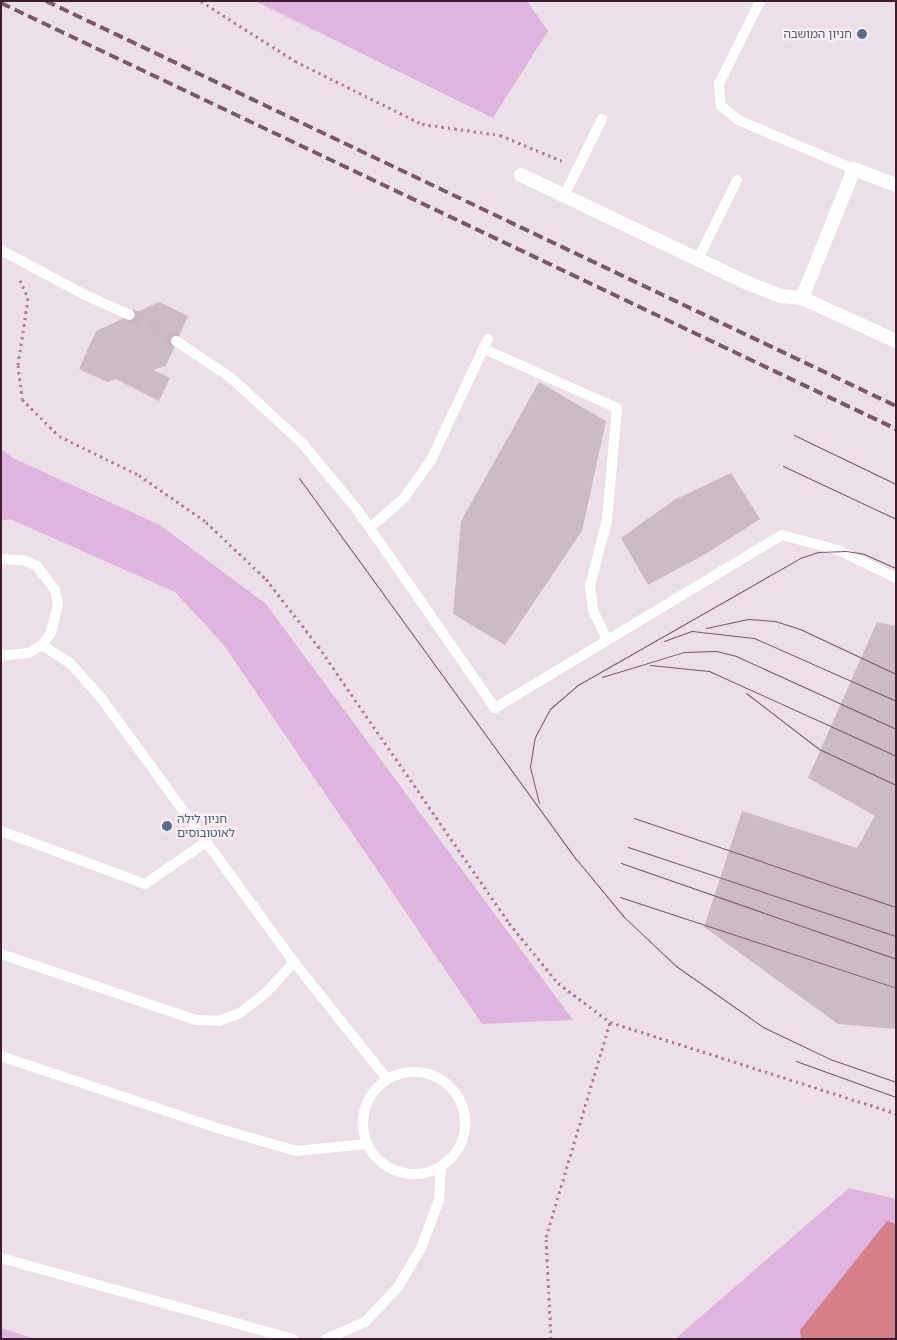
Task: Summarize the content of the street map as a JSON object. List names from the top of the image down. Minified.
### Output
{"places":["חניון המושבה","חניון לילה לאוטובוסים"]}
